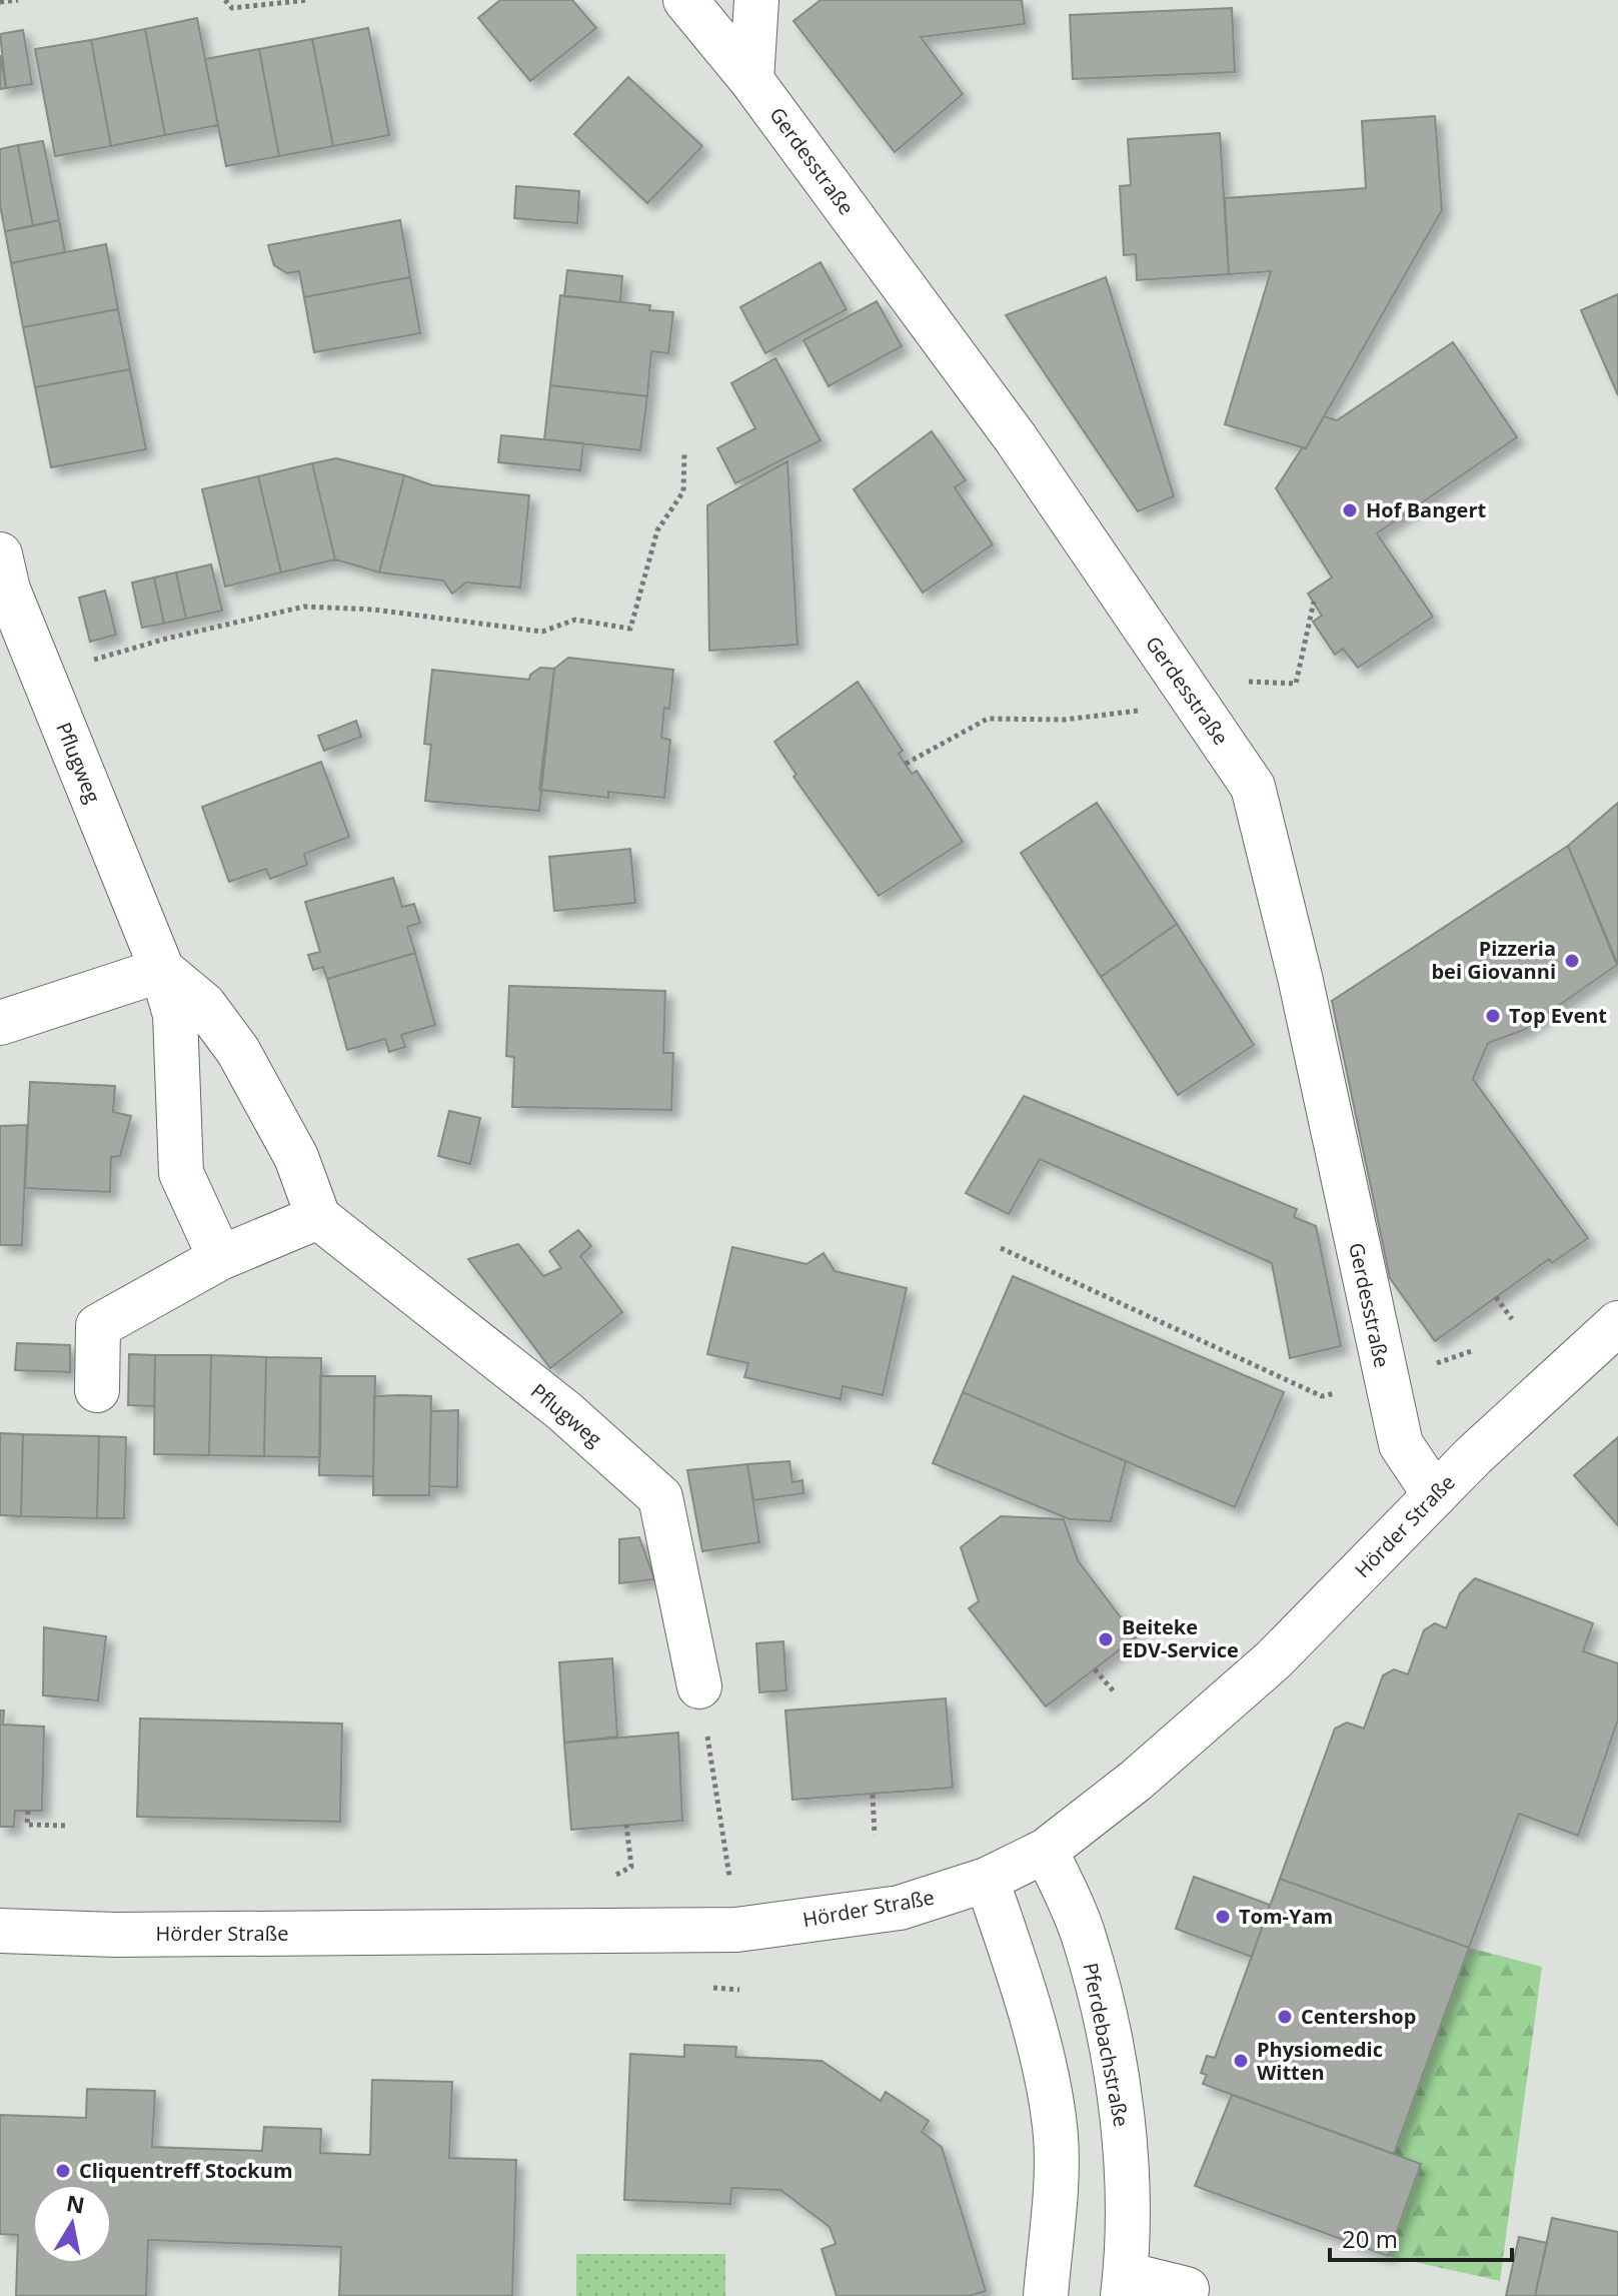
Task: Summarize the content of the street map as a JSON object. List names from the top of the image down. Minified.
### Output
{"streets":{"street":["Gerdesstraße","Pflugweg","Hörder Straße","Pferdebachstraße"]},"crossings":[["Gerdesstraße","Hörder Straße"],["Hörder Straße","Pferdebachstraße"]],"places":["Hof Bangert","Pizzeria bei Giovanni","Top Event","Beiteke EDV-Service","Tom-Yam","Centershop","Physiomedic Witten","Cliquentreff Stockum"],"scale_bar":"20 m","north":"top"}
